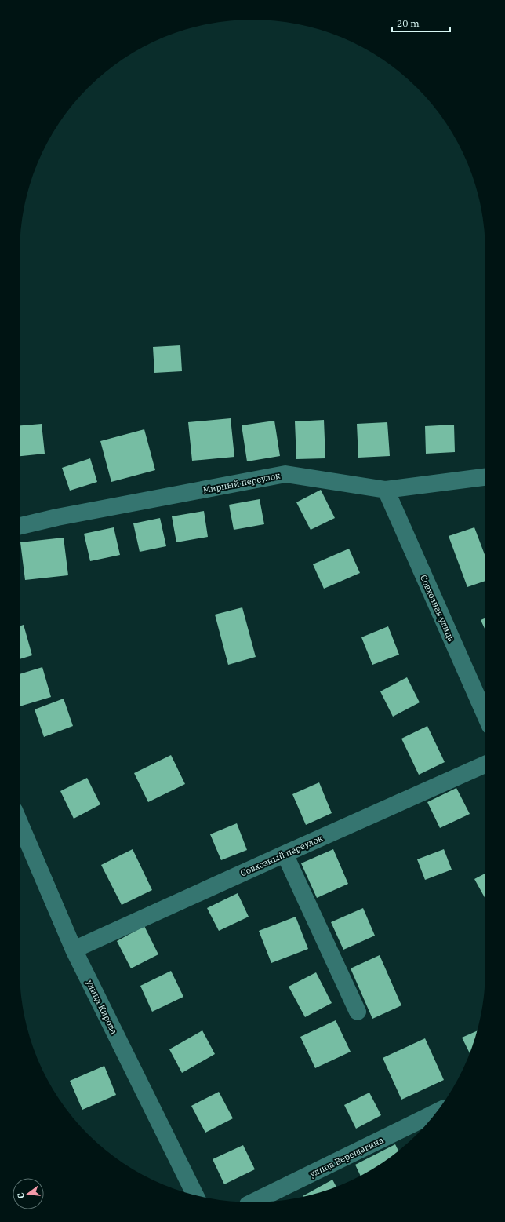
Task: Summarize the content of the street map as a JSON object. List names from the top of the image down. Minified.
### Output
{"streets":{"street":["Мирный переулок","Совхозная улица","Совхозный переулок","улица Кирова","улица Верещагина"]},"crossings":[["Мирный переулок","Совхозная улица"],["Совхозный переулок","улица Кирова"]],"scale_bar":"20 m","north":"left"}
